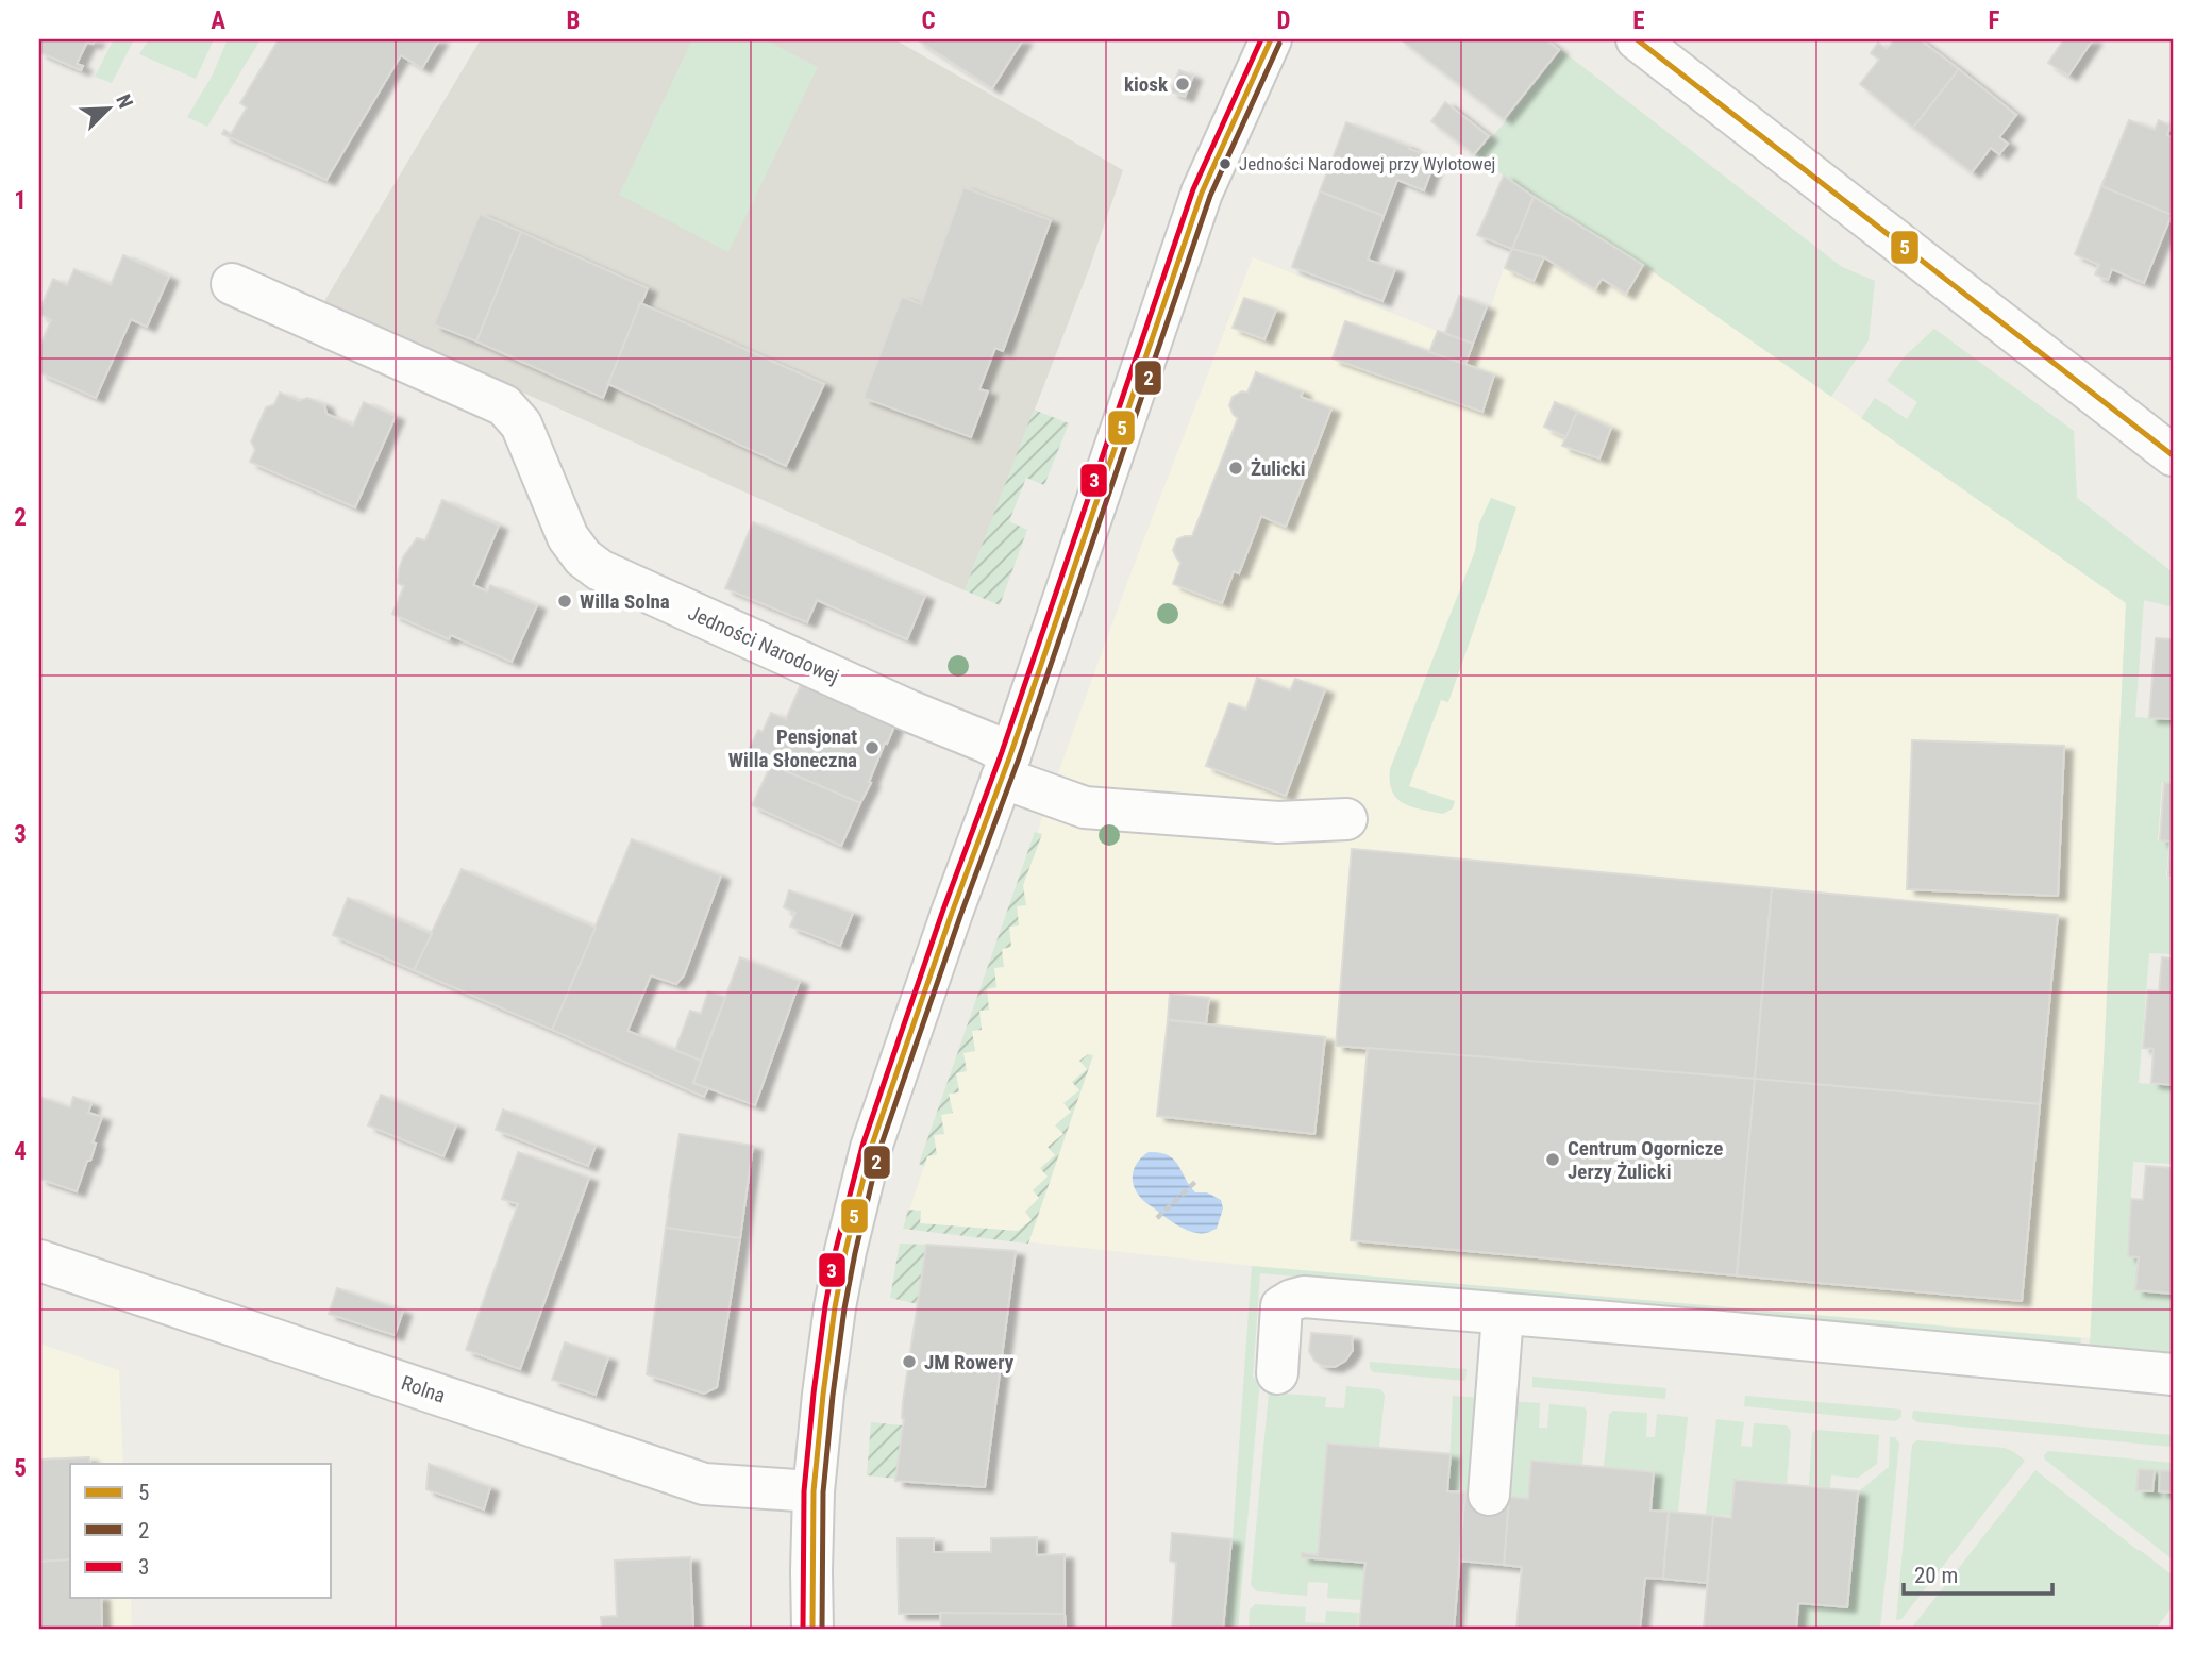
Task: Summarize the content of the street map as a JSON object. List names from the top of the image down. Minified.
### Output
{"streets":{"street":["Jedności Narodowej","Rolna"]},"places":["kiosk","Jedności Narodowej przy Wylotowej","Żulicki","Willa Solna","Pensjonat Willa Słoneczna","Centrum Ogornicze Jerzy Żulicki","JM Rowery"],"lines":["transit line 5","transit line 3","transit line 2"],"legend":["5","2","3"],"scale_bar":"20 m","north":"top right","grid":{"columns":["A","B","C","D","E","F"],"rows":["1","2","3","4","5"]}}
